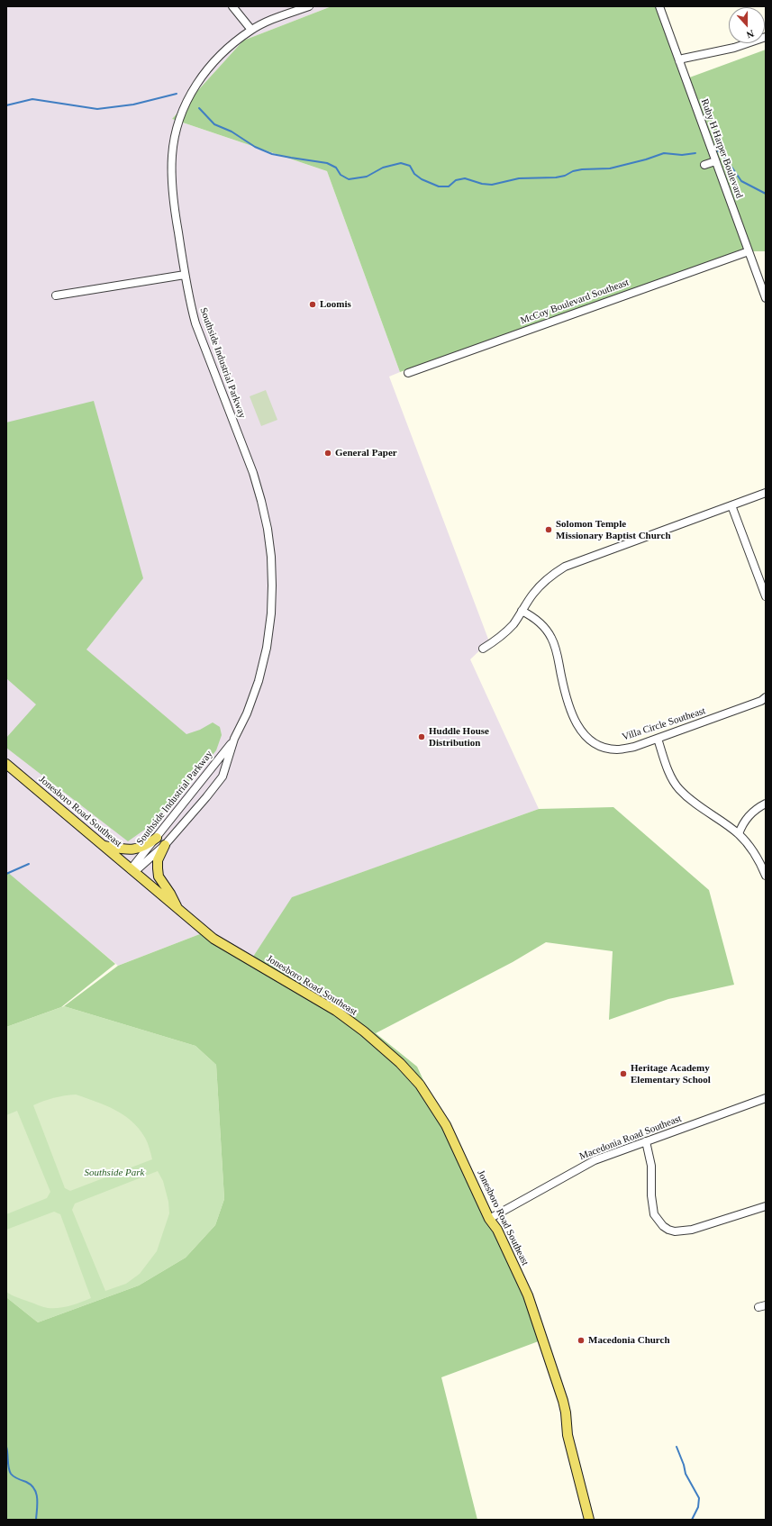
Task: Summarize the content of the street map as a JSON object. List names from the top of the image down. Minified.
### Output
{"streets":{"main road":["Jonesboro Road Southeast"],"street":["Ruby H Harper Boulevard","McCoy Boulevard Southeast","Southside Industrial Parkway","Villa Circle Southeast","Macedonia Road Southeast"]},"crossings":[["Ruby H Harper Boulevard","McCoy Boulevard Southeast"],["Southside Industrial Parkway","Jonesboro Road Southeast"],["Jonesboro Road Southeast","Macedonia Road Southeast"]],"parks":["Southside Park"],"places":["Loomis","General Paper","Solomon Temple Missionary Baptist Church","Huddle House Distribution","Heritage Academy Elementary School","Macedonia Church"],"north":"bottom"}
